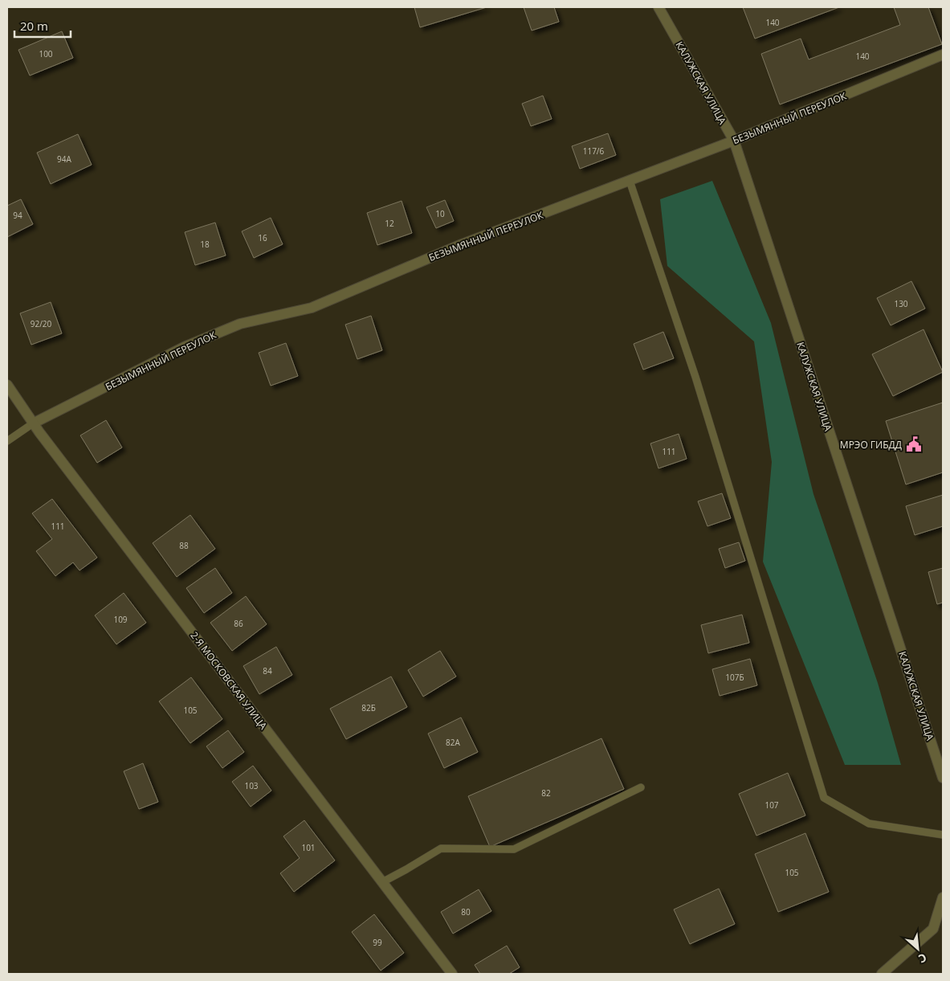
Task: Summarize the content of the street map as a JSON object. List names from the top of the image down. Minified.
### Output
{"streets":{"street":["КАЛУЖСКАЯ УЛИЦА","БЕЗЫМЯННЫЙ ПЕРЕУЛОК","2-Я МОСКОВСКАЯ УЛИЦА"]},"crossings":[["КАЛУЖСКАЯ УЛИЦА","БЕЗЫМЯННЫЙ ПЕРЕУЛОК"],["БЕЗЫМЯННЫЙ ПЕРЕУЛОК","2-Я МОСКОВСКАЯ УЛИЦА"]],"places":{"public building":["МРЭО ГИБДД"]},"house_numbers":["140","100","140","117/6","94А","10","94","12","16","18","130","92/20","111","111","88","109","86","84","107Б","82Б","105","82А","103","82","107","101","105","80","99"],"scale_bar":"20 m","north":"bottom right"}
